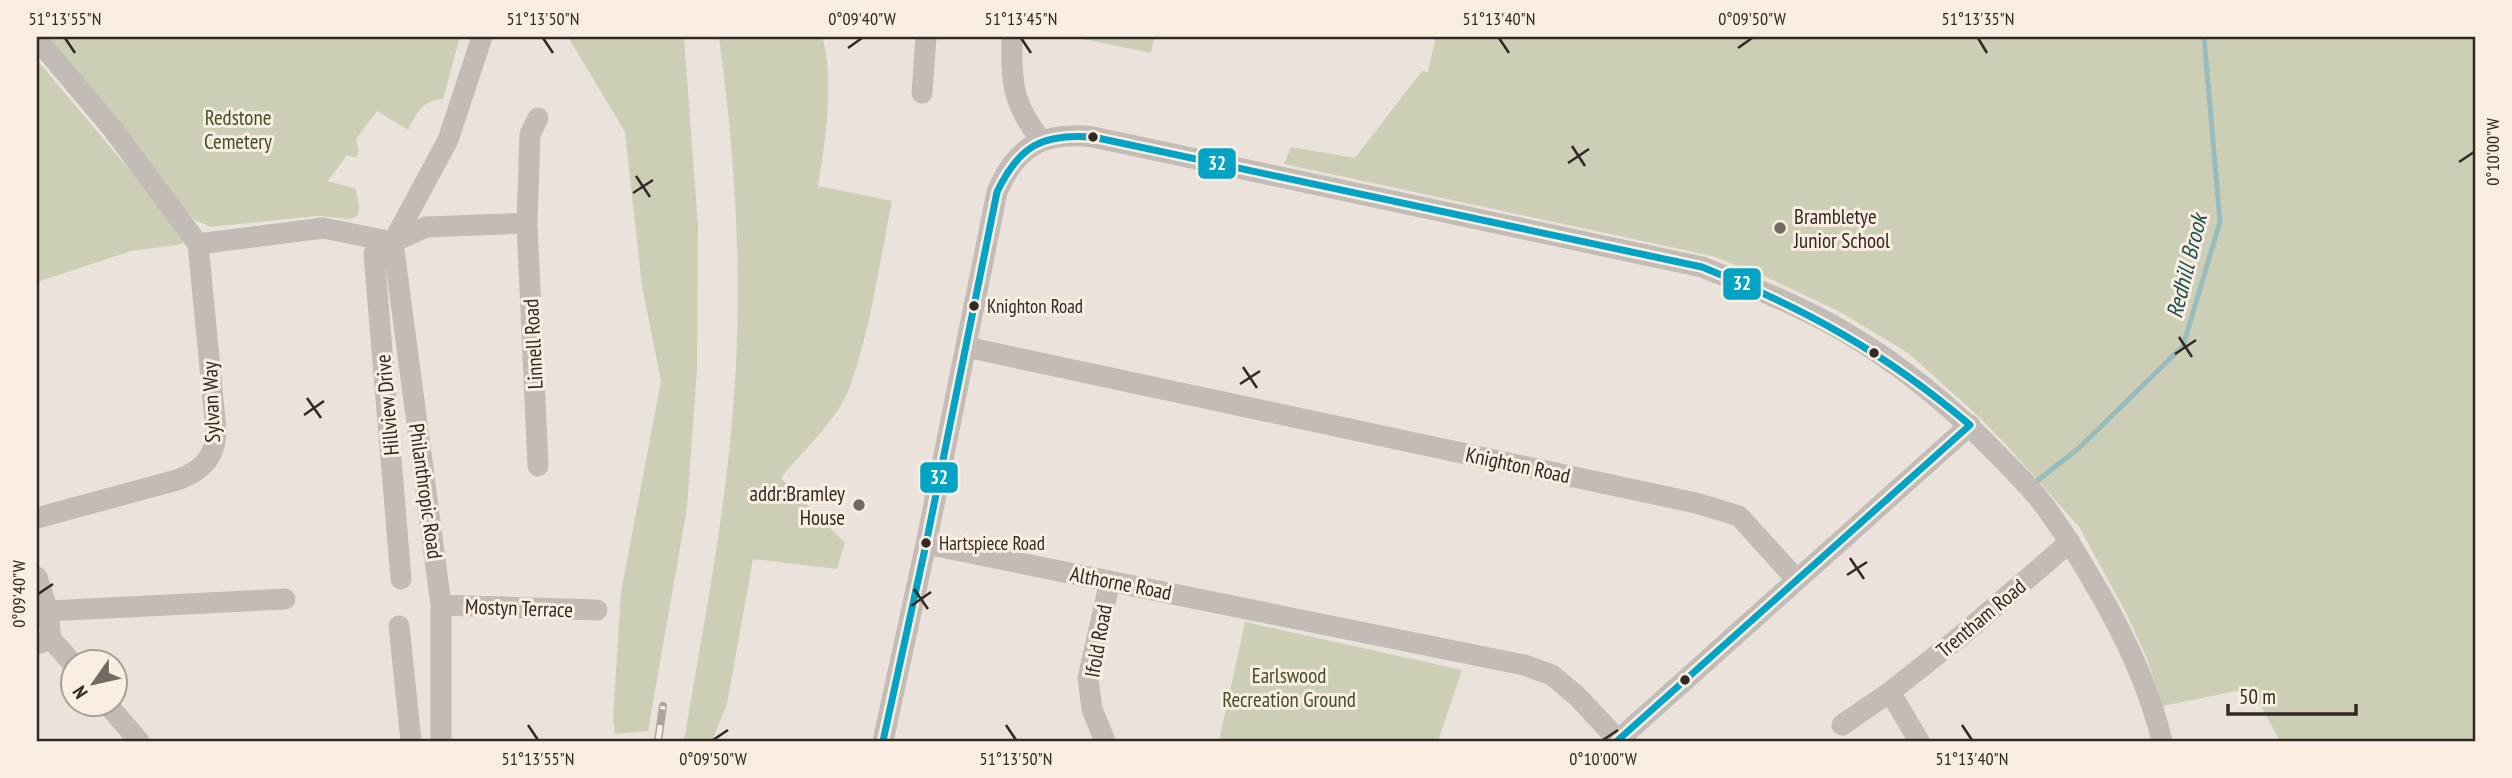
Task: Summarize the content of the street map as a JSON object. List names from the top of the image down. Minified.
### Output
{"streets":{"street":["Linnell Road","Sylvan Way","Hillview Drive","Knighton Road","Philanthropic Road","Althorne Road","Mostyn Terrace","Trentham Road","Ifold Road"]},"crossings":[["Hillview Drive","Philanthropic Road"],["Philanthropic Road","Mostyn Terrace"],["Althorne Road","Ifold Road"]],"water":["Redhill Brook"],"parks":["Redstone Cemetery","Earlswood Recreation Ground"],"places":["Brambletye Junior School","Knighton Road","addr:Bramley House","Hartspiece Road"],"lines":["transit line 32"],"scale_bar":"50 m","north":"bottom left","coordinates":["51°13'55\"N","51°13'50\"N","0°09'40\"W","51°13'45\"N","51°13'40\"N","0°09'50\"W","51°13'35\"N","0°10'00\"W"]}
